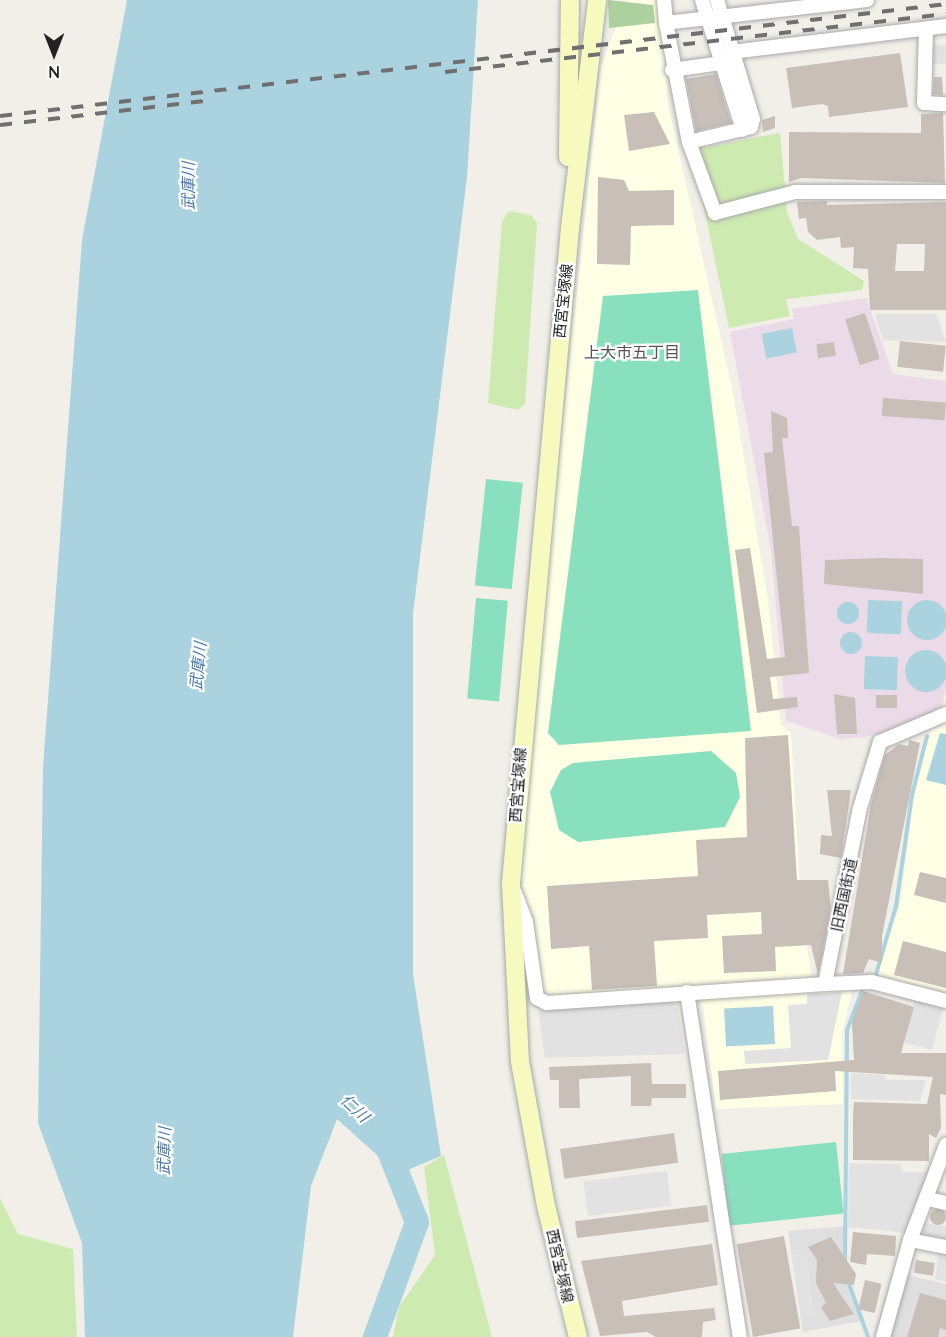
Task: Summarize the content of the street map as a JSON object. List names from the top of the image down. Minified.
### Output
{"streets":{"main road":["西宮宝塚線"],"street":["旧西国街道"]},"districts":["上大市五丁目"],"water":["武庫川","仁川"],"north":"bottom"}
